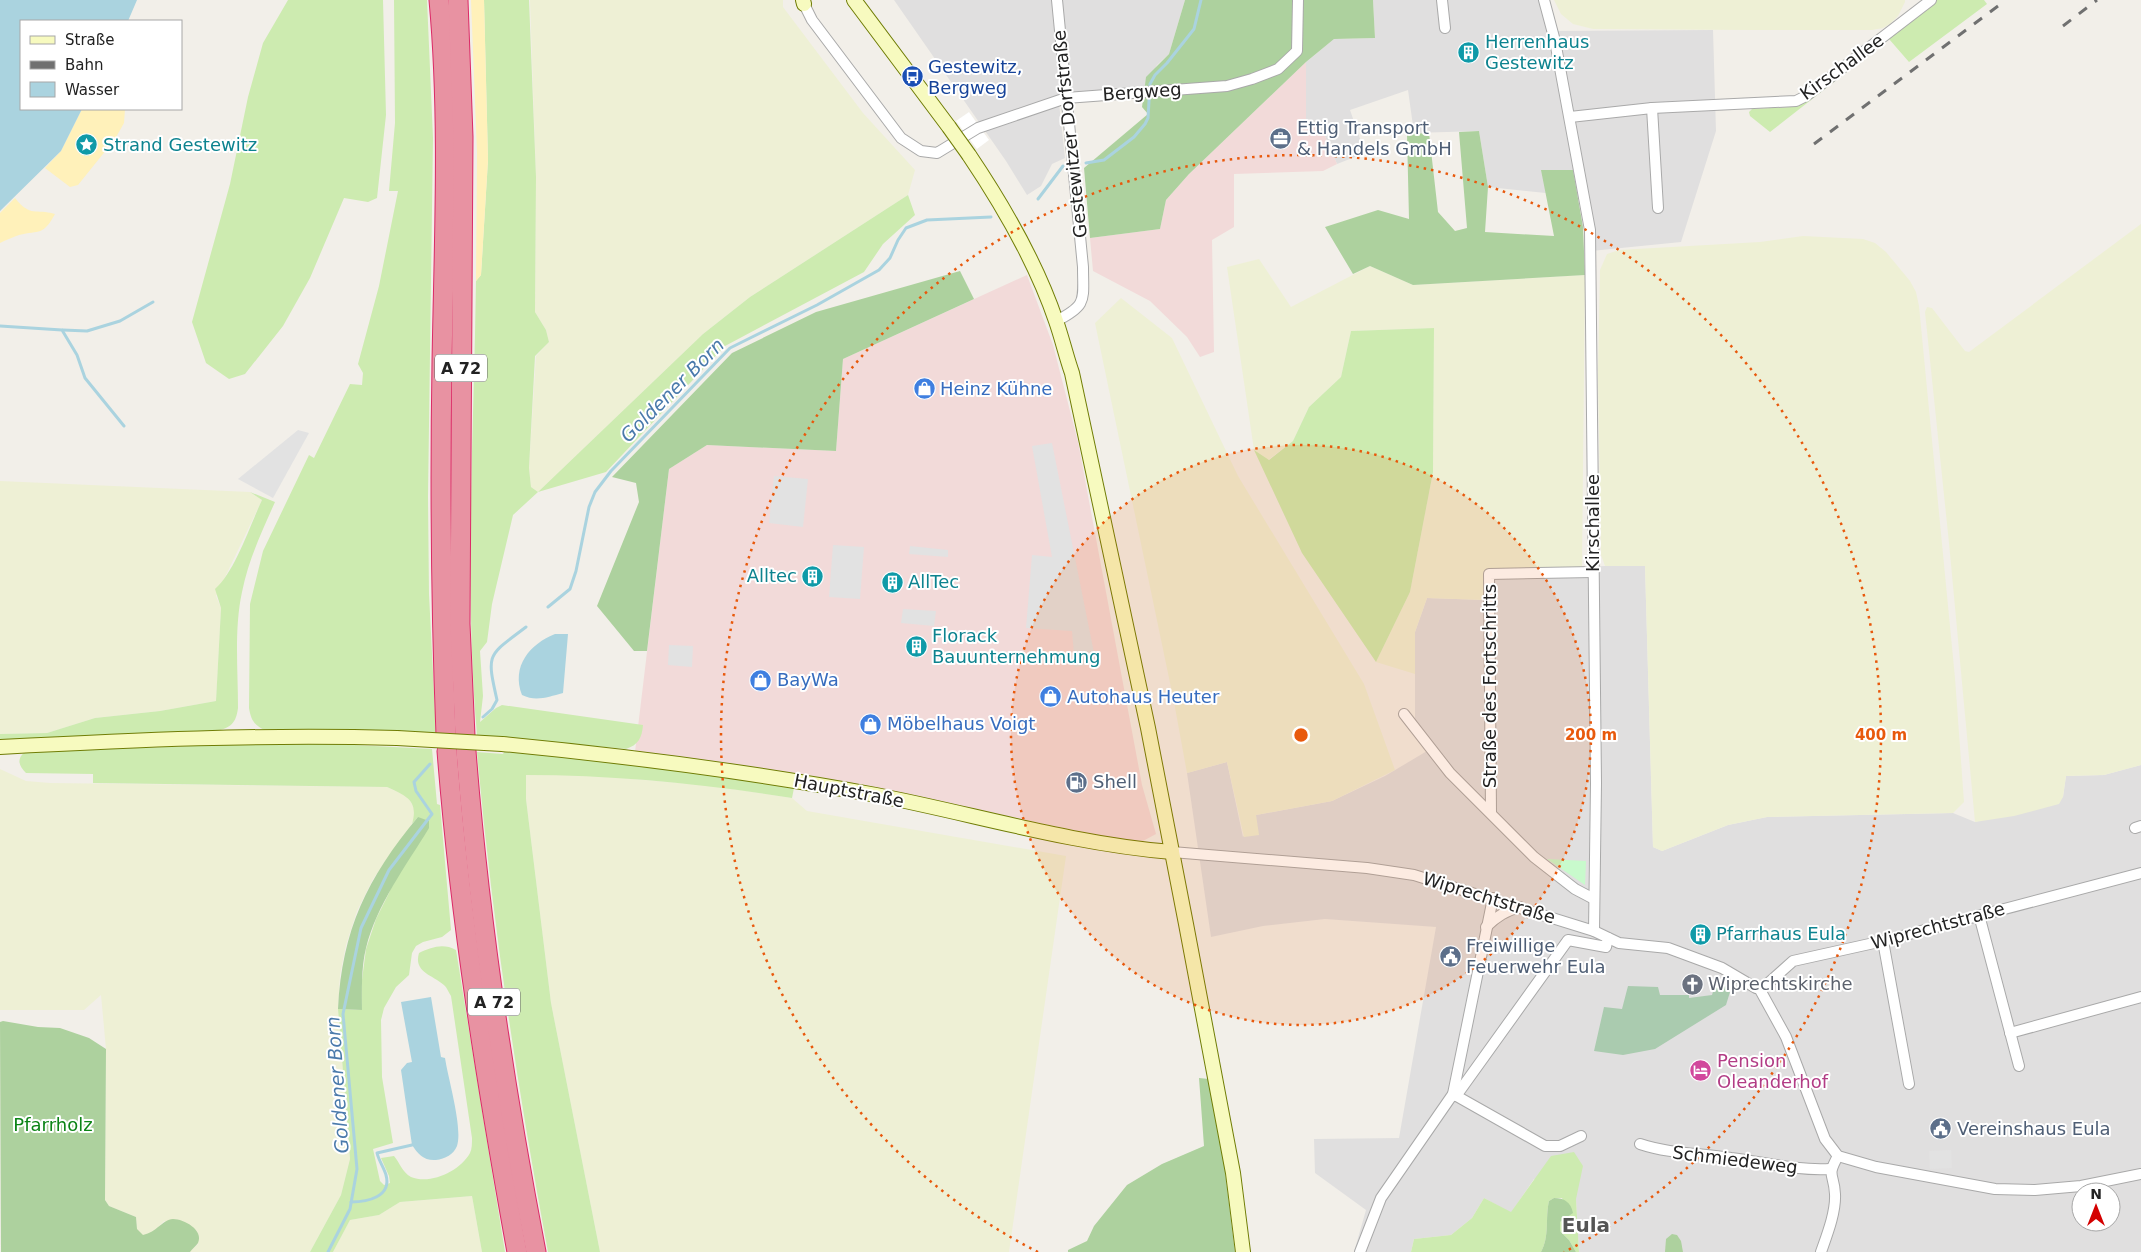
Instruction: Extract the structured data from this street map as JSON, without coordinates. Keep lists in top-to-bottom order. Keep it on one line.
{"streets":{"highway":["A 72"],"main road":["Hauptstraße"],"street":["Kirschallee","Bergweg","Gestewitzer Dorfstraße","Straße des Fortschritts","Wiprechtstraße","Schmiedeweg"]},"crossings":[["Kirschallee","Straße des Fortschritts"],["Kirschallee","Wiprechtstraße"],["Bergweg","Gestewitzer Dorfstraße"],["Hauptstraße","Wiprechtstraße"]],"districts":["Eula"],"water":["Goldener Born"],"parks":["Pfarrholz"],"places":{"building":["Herrenhaus Gestewitz","Alltec","AllTec","Florack Bauunternehmung","Pfarrhaus Eula"],"bus stop":["Gestewitz, Bergweg"],"office":["Ettig Transport & Handels GmbH"],"place":["Strand Gestewitz"],"shop":["Heinz Kühne","BayWa","Autohaus Heuter","Möbelhaus Voigt"],"fuel station":["Shell"],"public building":["Freiwillige Feuerwehr Eula","Vereinshaus Eula"],"church":["Wiprechtskirche"],"hotel":["Pension Oleanderhof"]},"legend":["Straße","Bahn","Wasser"],"north":"top","rings":["200 m","400 m"]}
